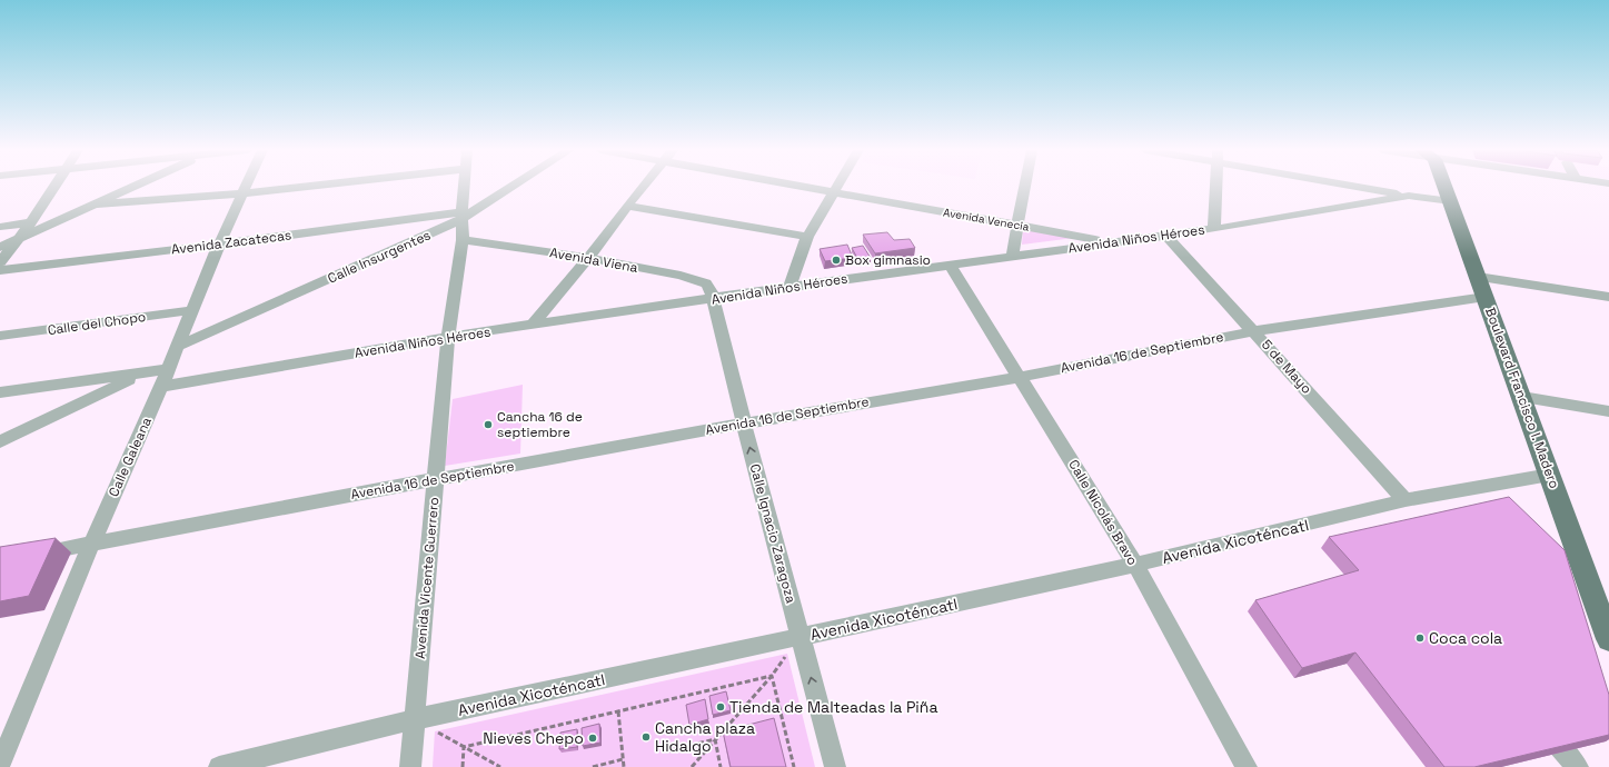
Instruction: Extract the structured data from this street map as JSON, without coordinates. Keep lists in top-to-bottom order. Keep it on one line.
{"streets":{"main road":["Boulevard Francisco I. Madero"],"street":["Avenida Venecia","Avenida Niños Héroes","Avenida Zacatecas","Calle Insurgentes","Avenida Viena","Calle del Chopo","Avenida 16 de Septiembre","5 de Mayo","Calle Galeana","Calle Nicolás Bravo","Calle Ignacio Zaragoza","Avenida Xicoténcatl","Avenida Vicente Guerrero"]},"crossings":[["Avenida Venecia","Avenida Niños Héroes"],["Avenida Niños Héroes","Avenida Viena"],["Avenida Niños Héroes","5 de Mayo"],["Avenida Niños Héroes","Boulevard Francisco I. Madero"],["Avenida Niños Héroes","Calle Galeana"],["Avenida Niños Héroes","Calle Nicolás Bravo"],["Avenida Niños Héroes","Calle Ignacio Zaragoza"],["Avenida Niños Héroes","Avenida Vicente Guerrero"],["Avenida Zacatecas","Calle Insurgentes"],["Avenida Zacatecas","Calle Galeana"],["Avenida Zacatecas","Avenida Vicente Guerrero"],["Calle Insurgentes","Calle Galeana"],["Calle Insurgentes","Avenida Vicente Guerrero"],["Avenida Viena","Calle Ignacio Zaragoza"],["Avenida Viena","Avenida Vicente Guerrero"],["Calle del Chopo","Calle Galeana"],["Avenida 16 de Septiembre","5 de Mayo"],["Avenida 16 de Septiembre","Boulevard Francisco I. Madero"],["Avenida 16 de Septiembre","Calle Galeana"],["Avenida 16 de Septiembre","Calle Nicolás Bravo"],["Avenida 16 de Septiembre","Calle Ignacio Zaragoza"],["Avenida 16 de Septiembre","Avenida Vicente Guerrero"],["5 de Mayo","Avenida Xicoténcatl"],["Boulevard Francisco I. Madero","Avenida Xicoténcatl"],["Calle Nicolás Bravo","Avenida Xicoténcatl"],["Calle Ignacio Zaragoza","Avenida Xicoténcatl"],["Avenida Xicoténcatl","Avenida Vicente Guerrero"]],"one_way":["Calle Ignacio Zaragoza"],"places":["Box gimnasio","Cancha 16 de septiembre","Coca cola","Tienda de Malteadas la Piña","Cancha plaza Hidalgo","Nieves Chepo"]}
